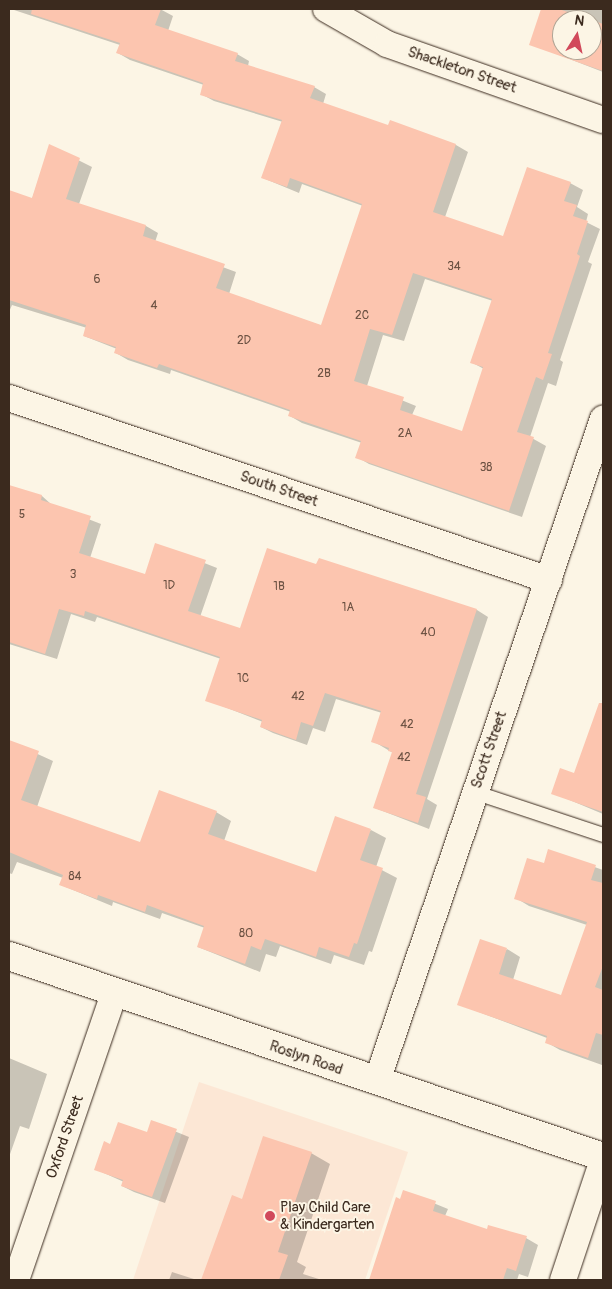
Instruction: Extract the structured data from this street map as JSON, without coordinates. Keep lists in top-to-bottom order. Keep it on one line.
{"streets":{"street":["Shackleton Street","South Street","Scott Street","Roslyn Road","Oxford Street"]},"crossings":[["South Street","Scott Street"],["Scott Street","Roslyn Road"],["Roslyn Road","Oxford Street"]],"places":["Play Child Care & Kindergarten"],"house_numbers":["34","6","4","2C","2D","2B","2A","38","5","3","1D","1B","1A","40","1C","42","42","42","84","80"],"north":"top"}
